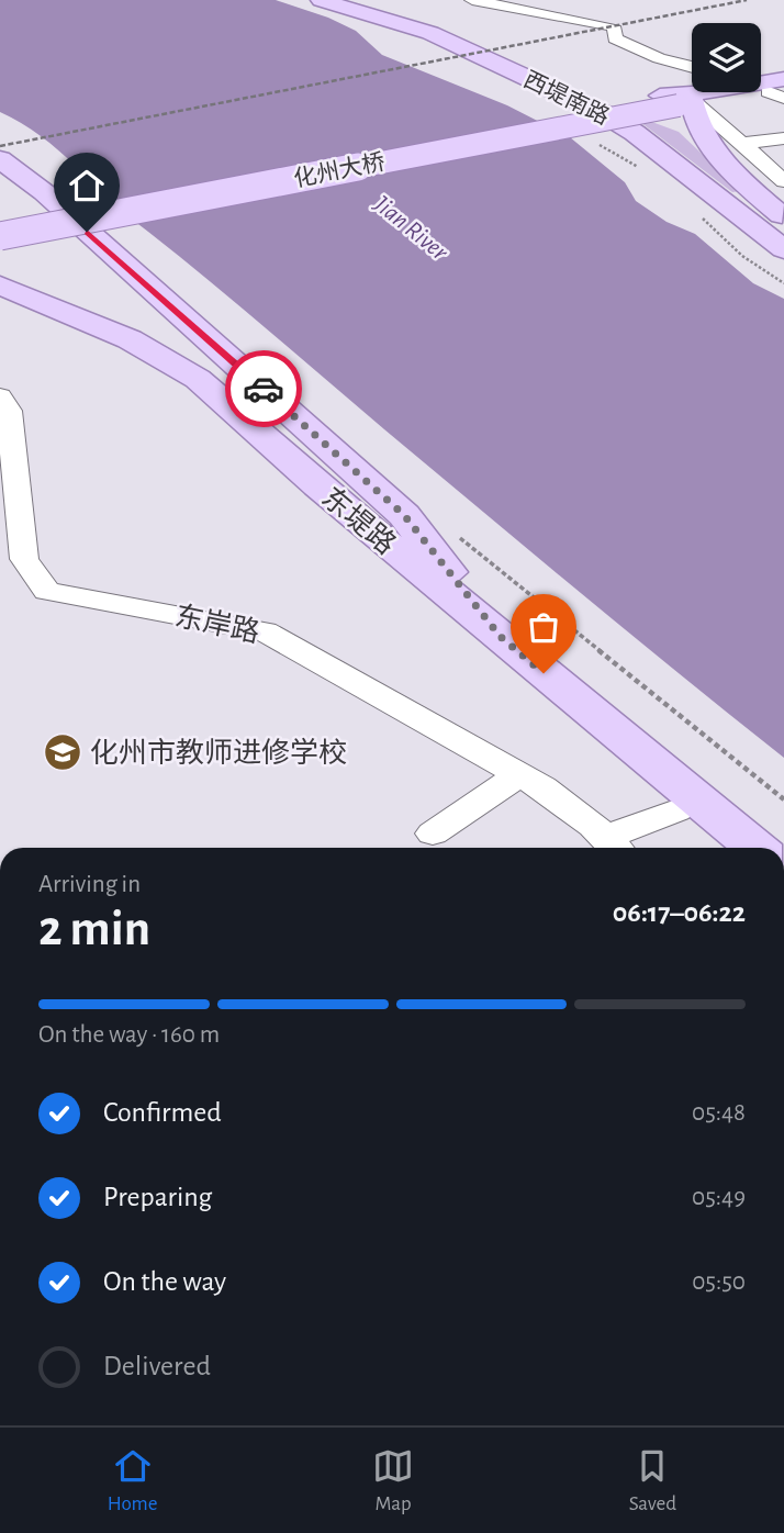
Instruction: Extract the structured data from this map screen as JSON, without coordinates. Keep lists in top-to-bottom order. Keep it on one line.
{"streets":{"main road":["西堤南路","化州大桥","东堤路"],"street":["东岸路"]},"water":["Jian River"],"places":{"school or university":["化州市教师进修学校"]},"page":{"heading":["2 min","Arriving in","06:17–06:22"],"bar":"On the way · 160 m","list":[["Confirmed","05:48"],["Preparing","05:49"],["On the way","05:50"],"Delivered"],"tabs":["Home","Map","Saved"]}}
